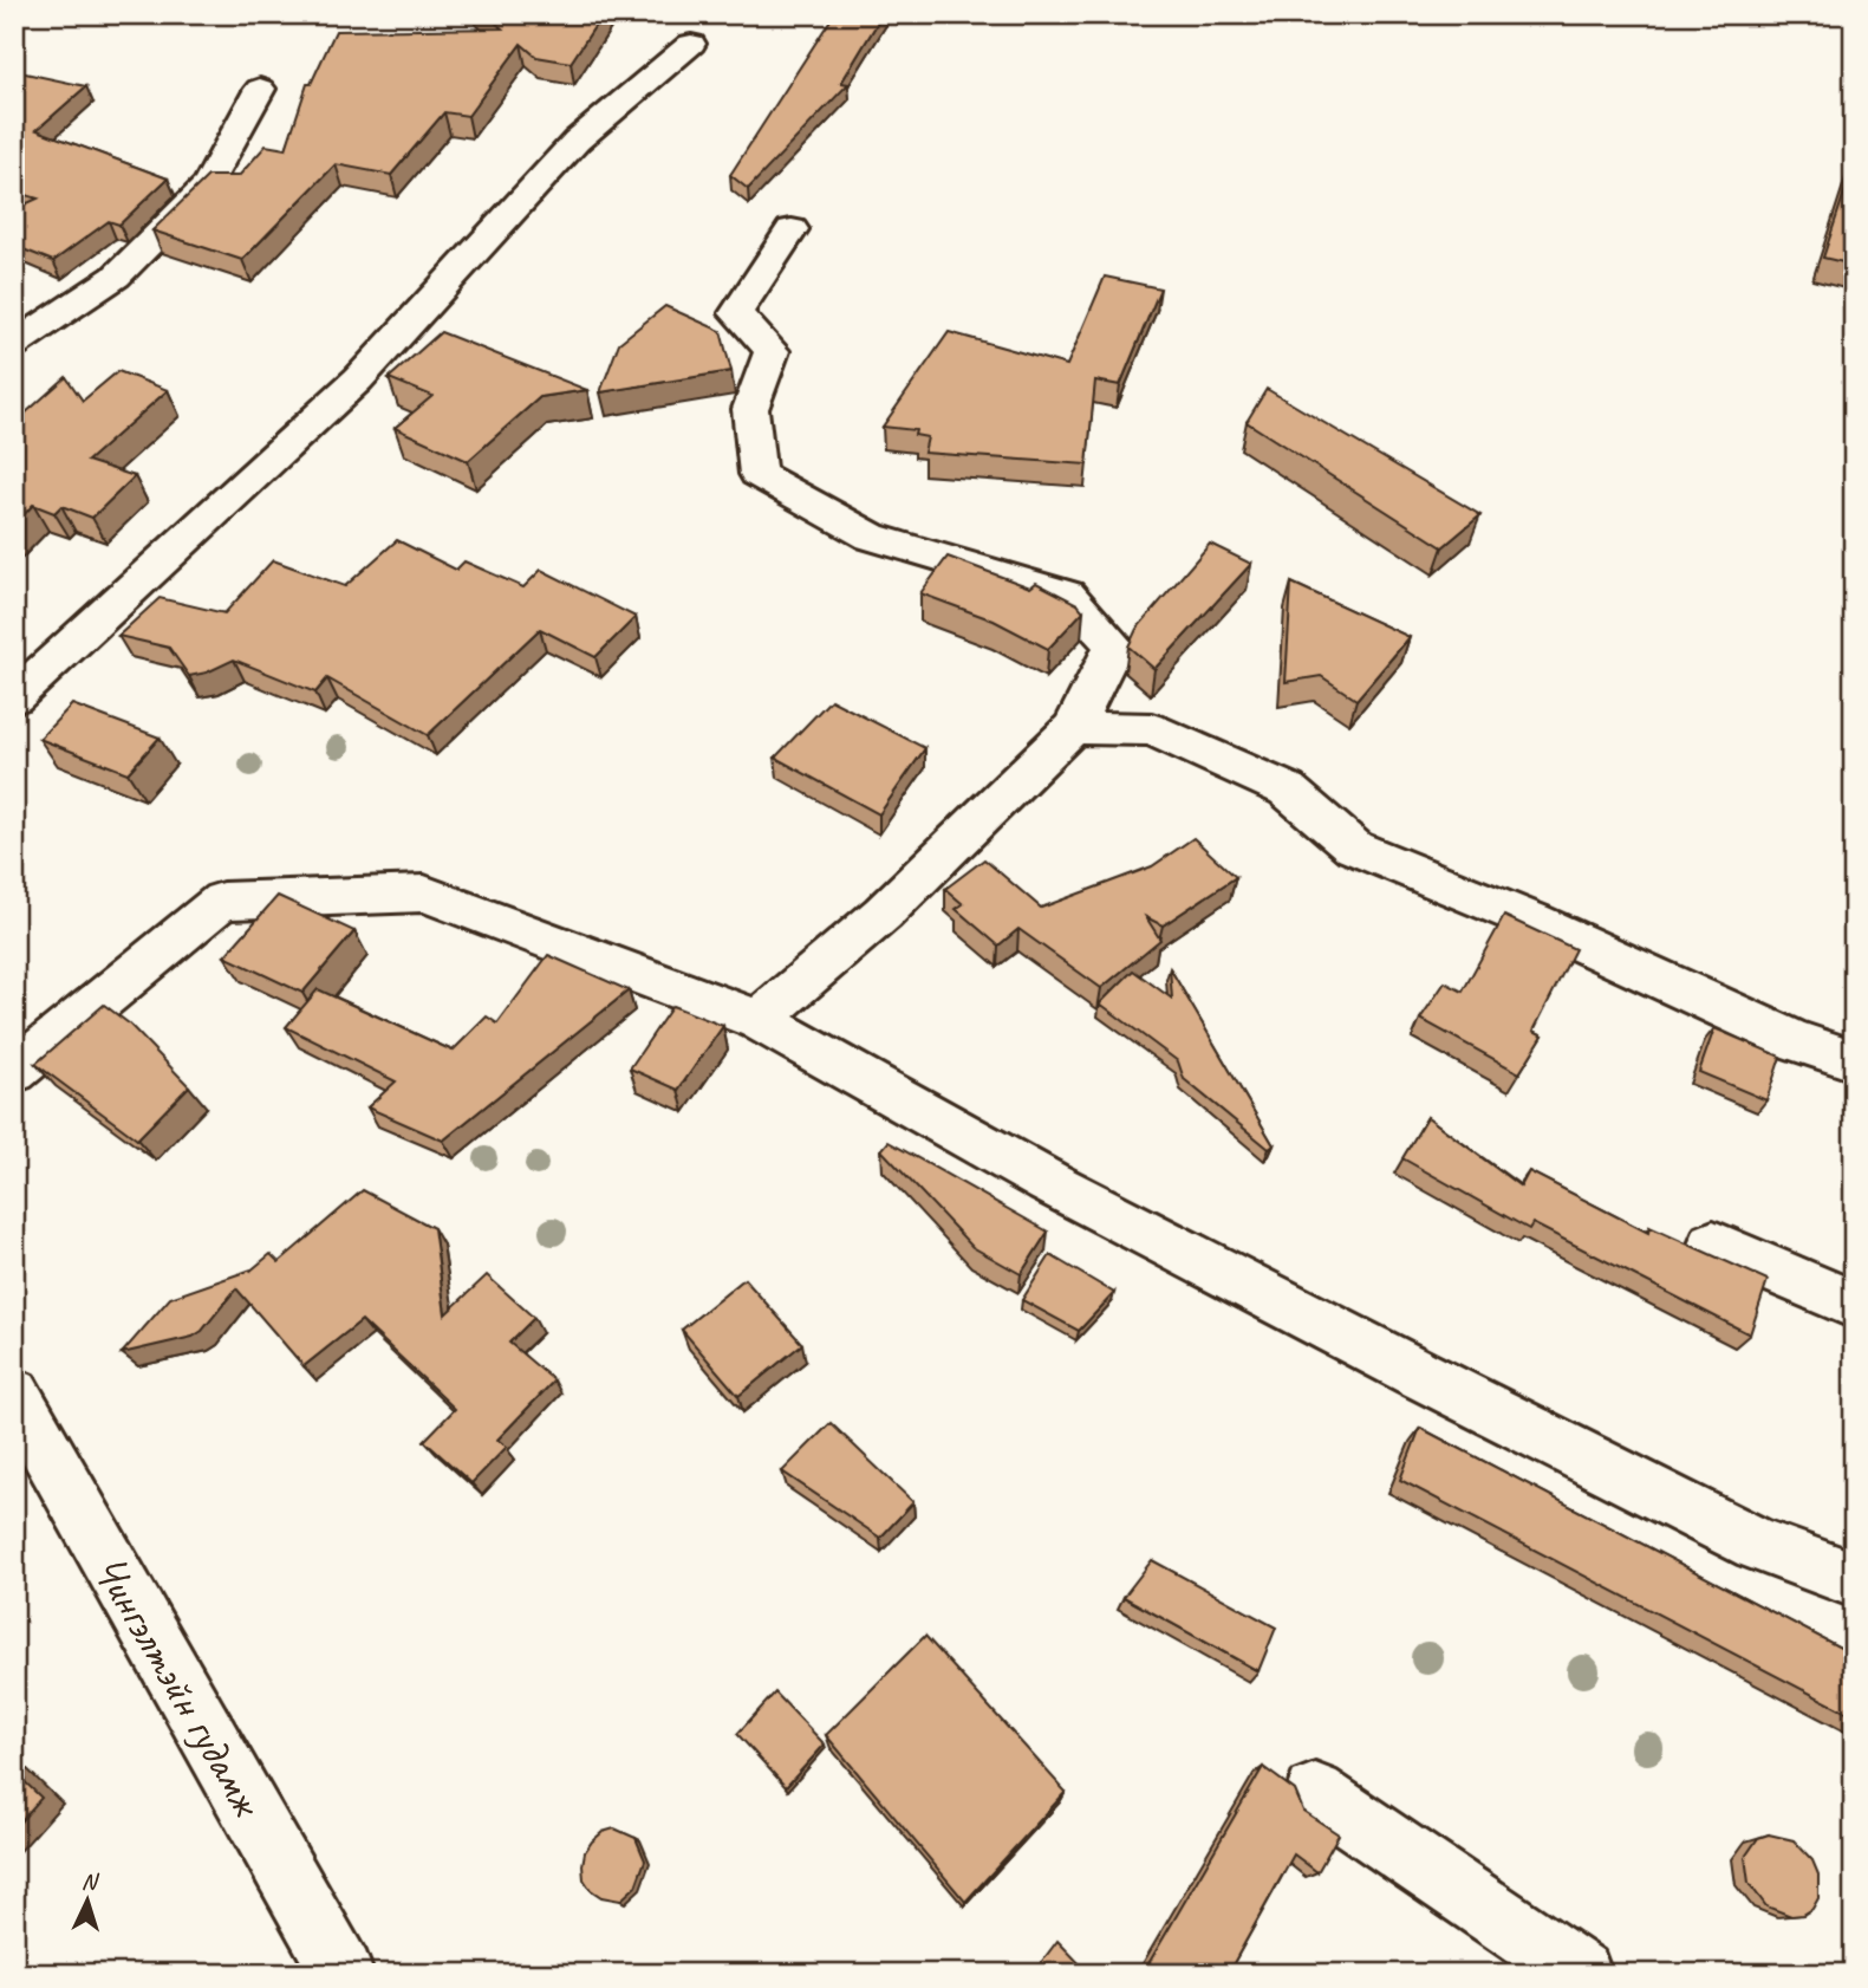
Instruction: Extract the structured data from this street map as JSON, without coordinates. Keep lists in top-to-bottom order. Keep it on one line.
{"streets":{"street":["Чингэлтэйн гудамж"]},"north":"top"}
